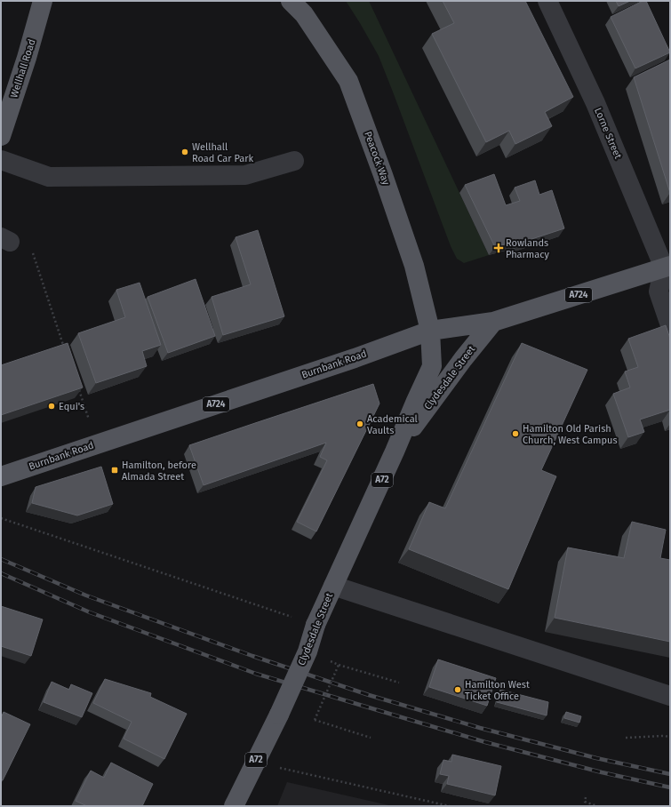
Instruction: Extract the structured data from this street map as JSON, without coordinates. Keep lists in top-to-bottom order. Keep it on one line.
{"streets":{"main road":["Wellhall Road","Peacock Way","A724","Burnbank Road","Clydesdale Street","A72"],"street":["Lorne Street"]},"crossings":[["Lorne Street","Burnbank Road"],["Peacock Way","Burnbank Road"],["Peacock Way","Clydesdale Street"],["Burnbank Road","Clydesdale Street"]],"places":{"other":["Wellhall Road Car Park","Equi's","Academical Vaults","Hamilton Old Parish Church, West Campus","Hamilton West Ticket Office"],"health":["Rowlands Pharmacy"],"transit":["Hamilton, before Almada Street"]}}
